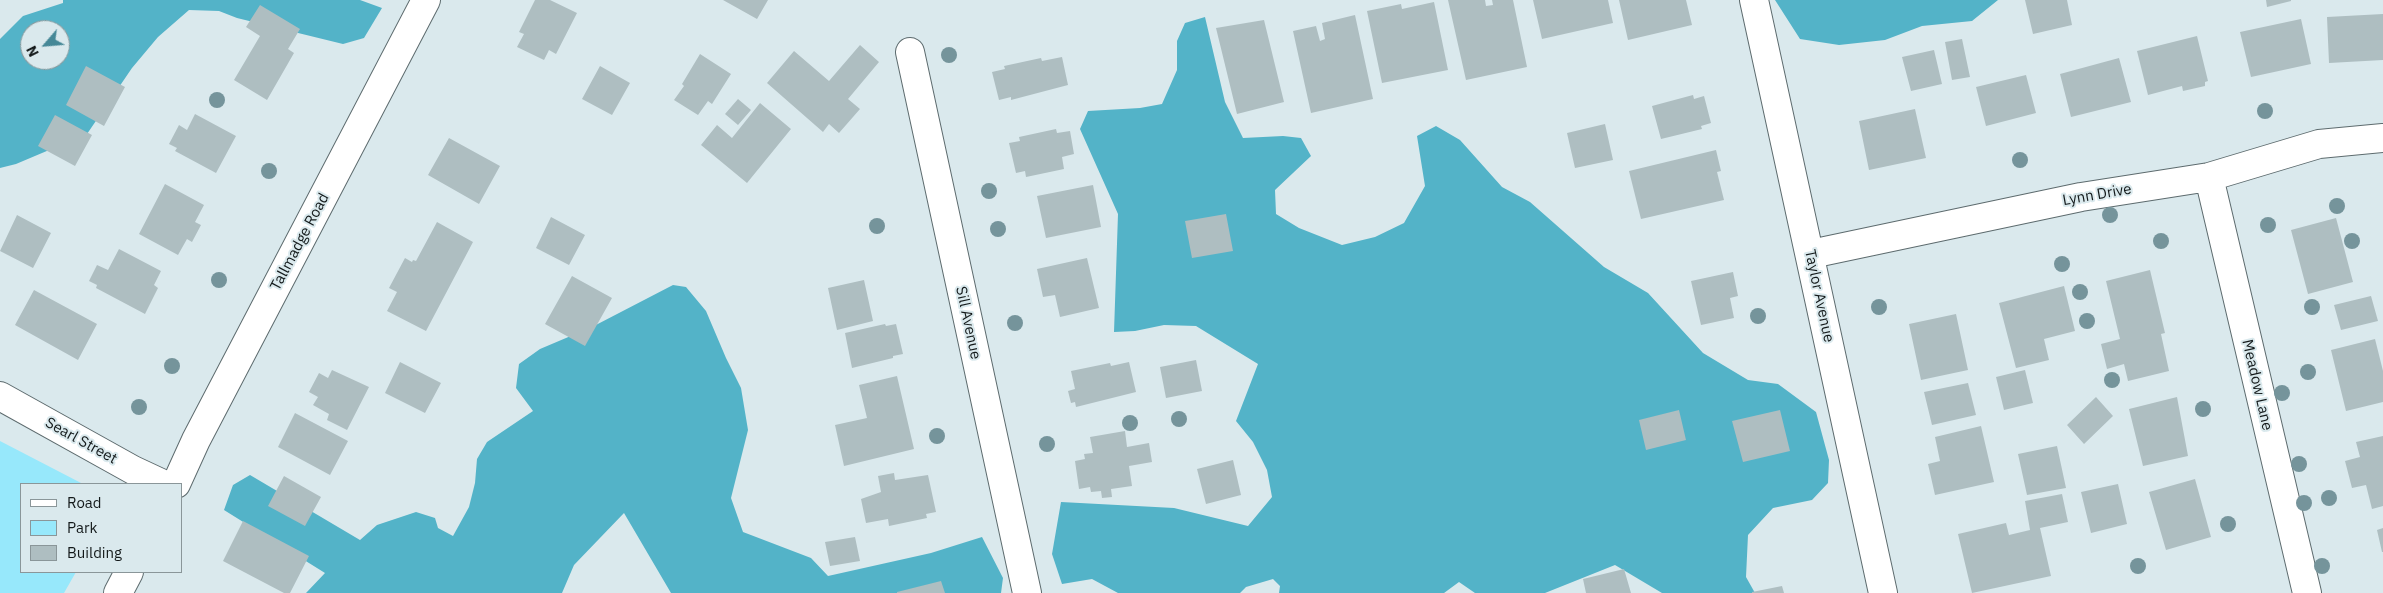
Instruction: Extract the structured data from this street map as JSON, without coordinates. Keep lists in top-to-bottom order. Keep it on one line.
{"streets":{"street":["Lynn Drive","Tallmadge Road","Taylor Avenue","Sill Avenue","Meadow Lane","Searl Street"]},"crossings":[["Lynn Drive","Taylor Avenue"],["Lynn Drive","Meadow Lane"]],"legend":["Road","Park","Building"],"north":"bottom left"}
